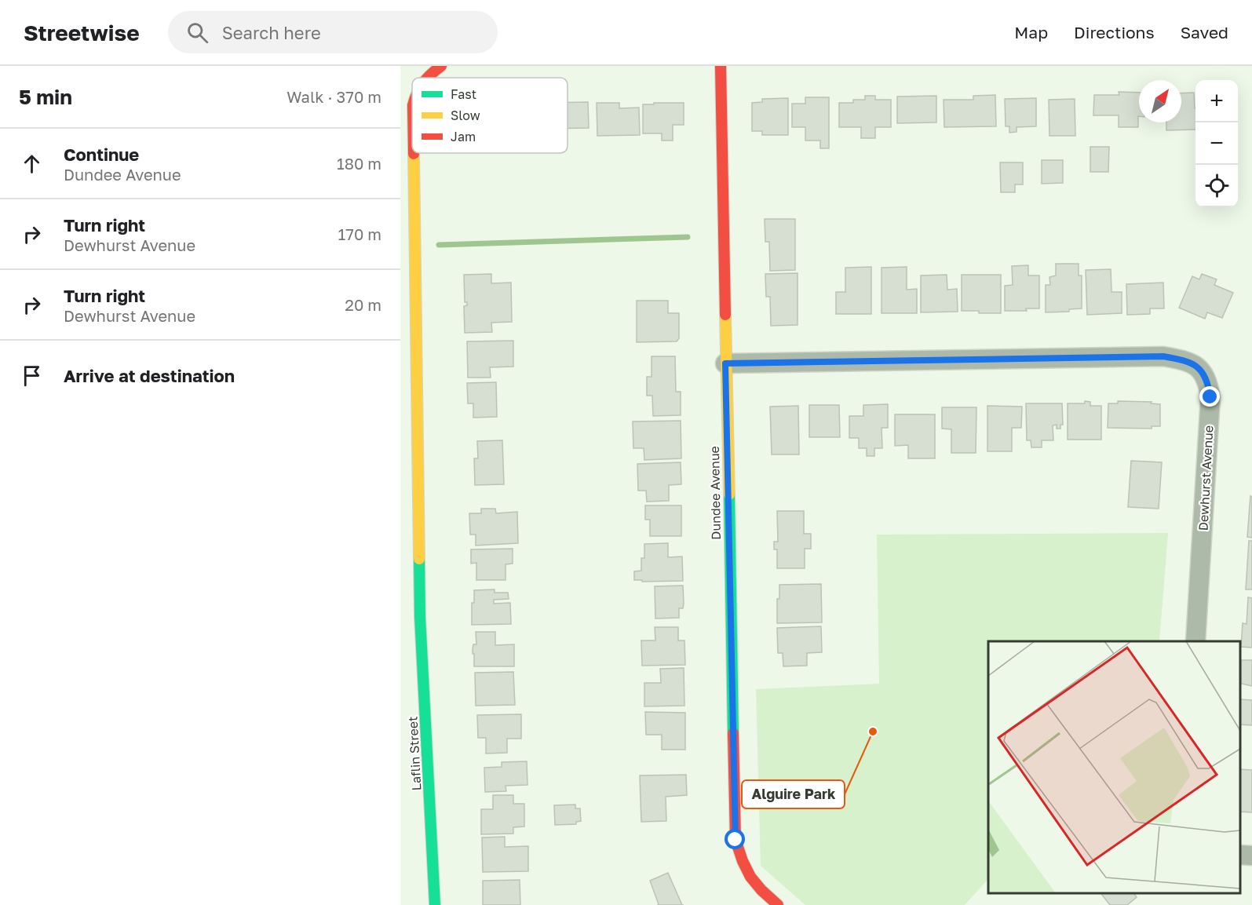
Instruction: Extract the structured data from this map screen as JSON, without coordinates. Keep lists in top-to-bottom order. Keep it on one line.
{"streets":{"street":["Dewhurst Avenue","Dundee Avenue","Laflin Street"]},"crossings":[["Dewhurst Avenue","Dundee Avenue"]],"places":["Alguire Park"],"legend":["Fast","Slow","Jam"],"north":"top right","page":{"header":"Streetwise","search":"Search here","nav":["Map","Directions","Saved"],"heading":["5 min","Walk · 370 m"],"map_buttons":["+","−"],"list":[["Continue","Dundee Avenue","180 m"],["Turn right","Dewhurst Avenue","170 m"],["Turn right","Dewhurst Avenue","20 m"],"Arrive at destination"]}}
